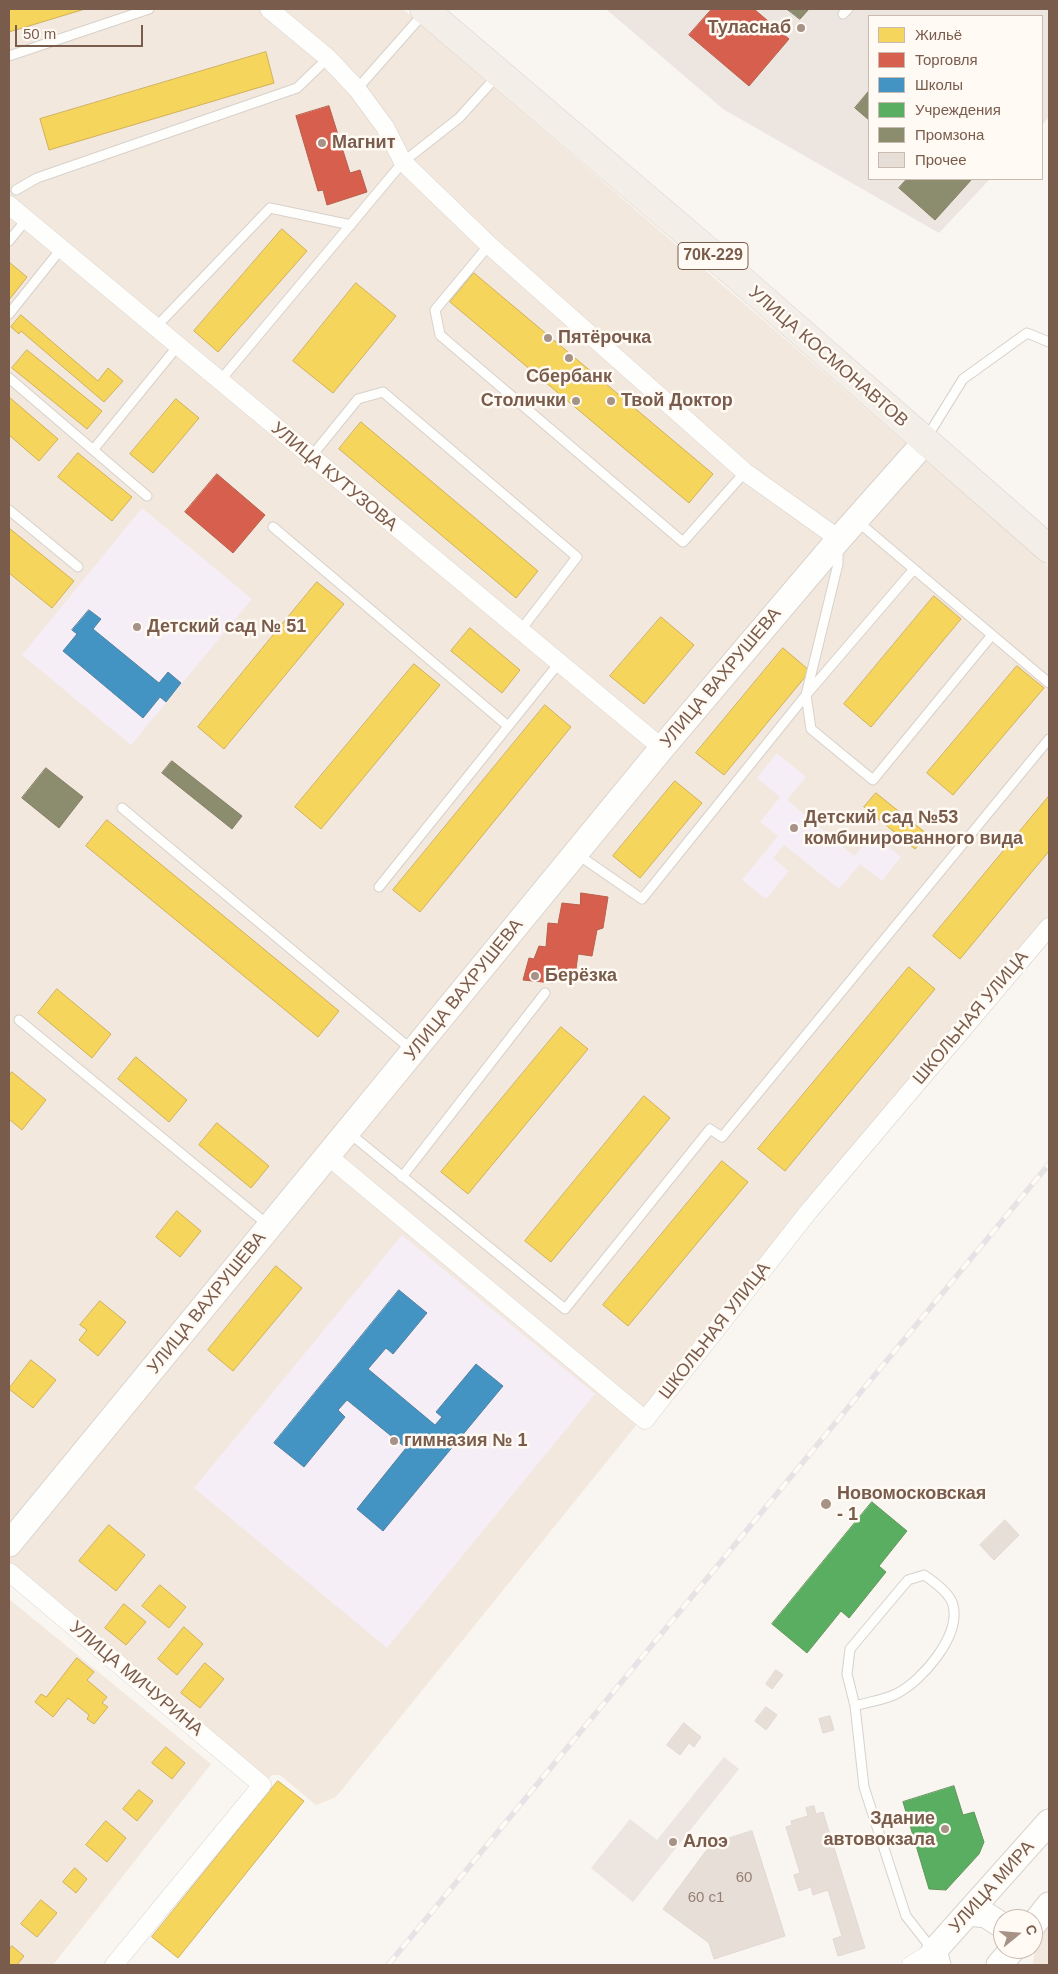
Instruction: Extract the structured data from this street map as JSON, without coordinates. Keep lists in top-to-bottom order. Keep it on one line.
{"streets":{"main road":["70К-229","УЛИЦА КОСМОНАВТОВ","УЛИЦА ВАХРУШЕВА","УЛИЦА МИРА"],"street":["УЛИЦА КУТУЗОВА","ШКОЛЬНАЯ УЛИЦА","УЛИЦА МИЧУРИНА"]},"crossings":[["УЛИЦА КОСМОНАВТОВ","УЛИЦА ВАХРУШЕВА"],["УЛИЦА КУТУЗОВА","УЛИЦА ВАХРУШЕВА"],["УЛИЦА ВАХРУШЕВА","ШКОЛЬНАЯ УЛИЦА"]],"places":["Туласнаб","Магнит","Пятёрочка","Сбербанк","Столички","Твой Доктор","Детский сад № 51","Детский сад №53 комбинированного вида","Берёзка","гимназия № 1","Новомосковская - 1","Здание автовокзала","Алоэ"],"house_numbers":["60","60 с1"],"legend":["Жильё","Торговля","Школы","Учреждения","Промзона","Прочее"],"scale_bar":"50 m","north":"right"}
